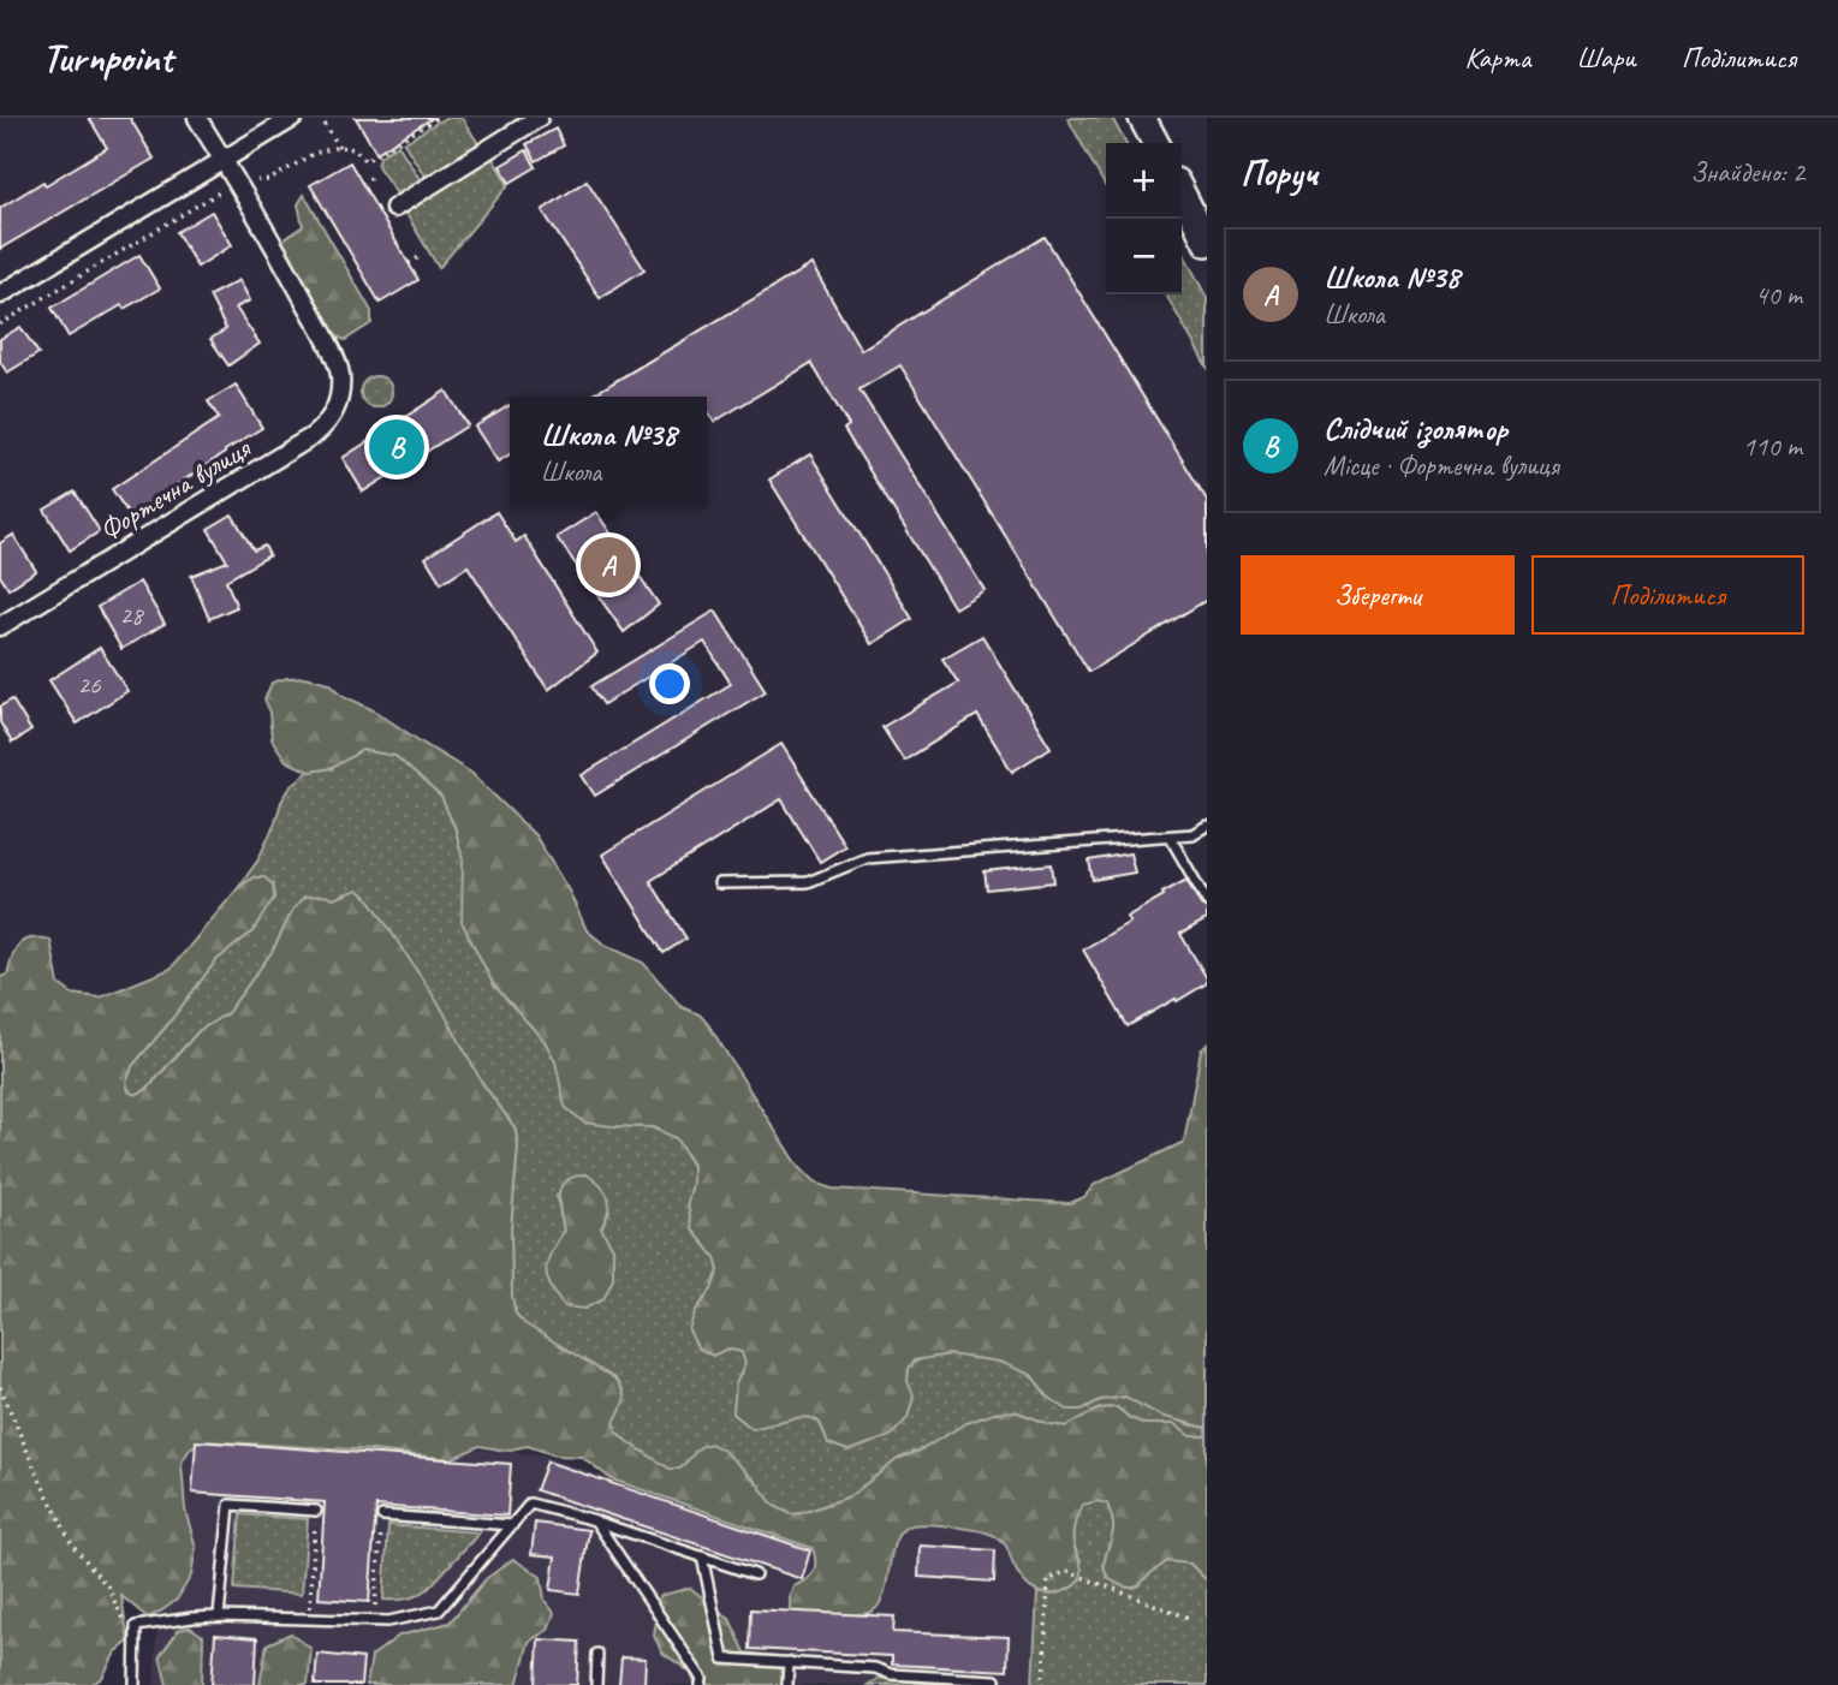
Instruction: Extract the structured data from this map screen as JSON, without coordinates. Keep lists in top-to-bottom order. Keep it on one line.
{"streets":{"street":["Фортечна вулиця"]},"house_numbers":["28","26"],"page":{"header":"Turnpoint","nav":["Карта","Шари","Поділитися"],"heading":["Поруч","Знайдено: 2"],"map_buttons":["+","−"],"list":[{"mark":"A","name":"Школа №38","note":"Школа","value":"40 m"},{"mark":"B","name":"Слідчий ізолятор","note":"Місце · Фортечна вулиця","value":"110 m"}],"popup":["Школа №38","Школа"],"pins":["B","A"],"buttons":["Зберегти","Поділитися"]}}
